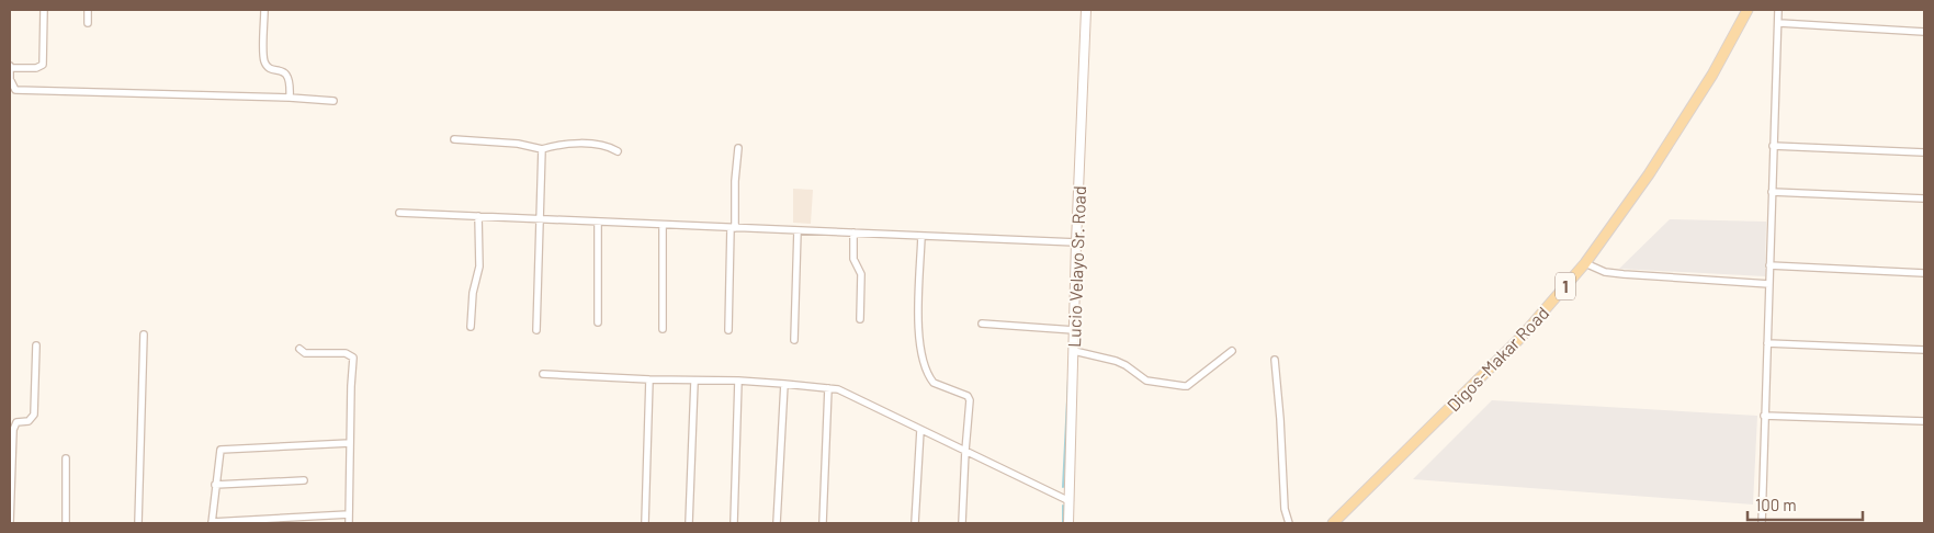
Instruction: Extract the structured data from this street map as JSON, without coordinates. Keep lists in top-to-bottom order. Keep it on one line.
{"streets":{"main road":["Lucio Velayo Sr. Road","1","Digos-Makar Road"]},"scale_bar":"100 m"}
